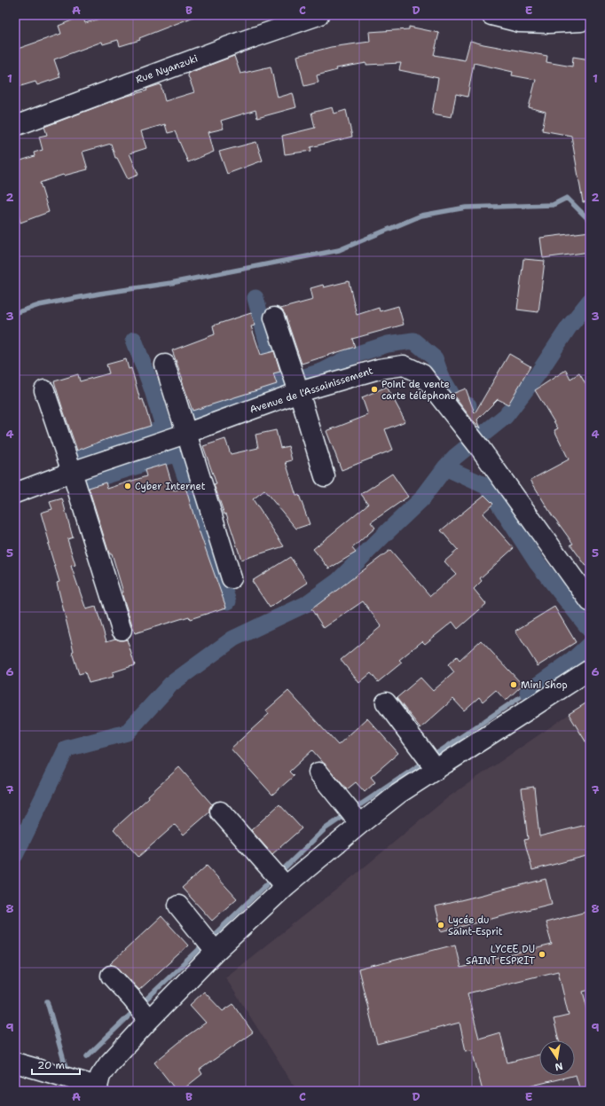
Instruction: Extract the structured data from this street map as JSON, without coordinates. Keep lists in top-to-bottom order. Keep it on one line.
{"streets":{"street":["Rue Nyanzuki","Avenue de l'Assainissement"]},"places":["Point de vente carte téléphone","Cyber Internet","Mini Shop","Lycée du Saint-Esprit","LYCEE DU SAINT ESPRIT"],"scale_bar":"20 m","north":"bottom","grid":{"columns":["A","B","C","D","E"],"rows":["1","2","3","4","5","6","7","8","9"]}}
